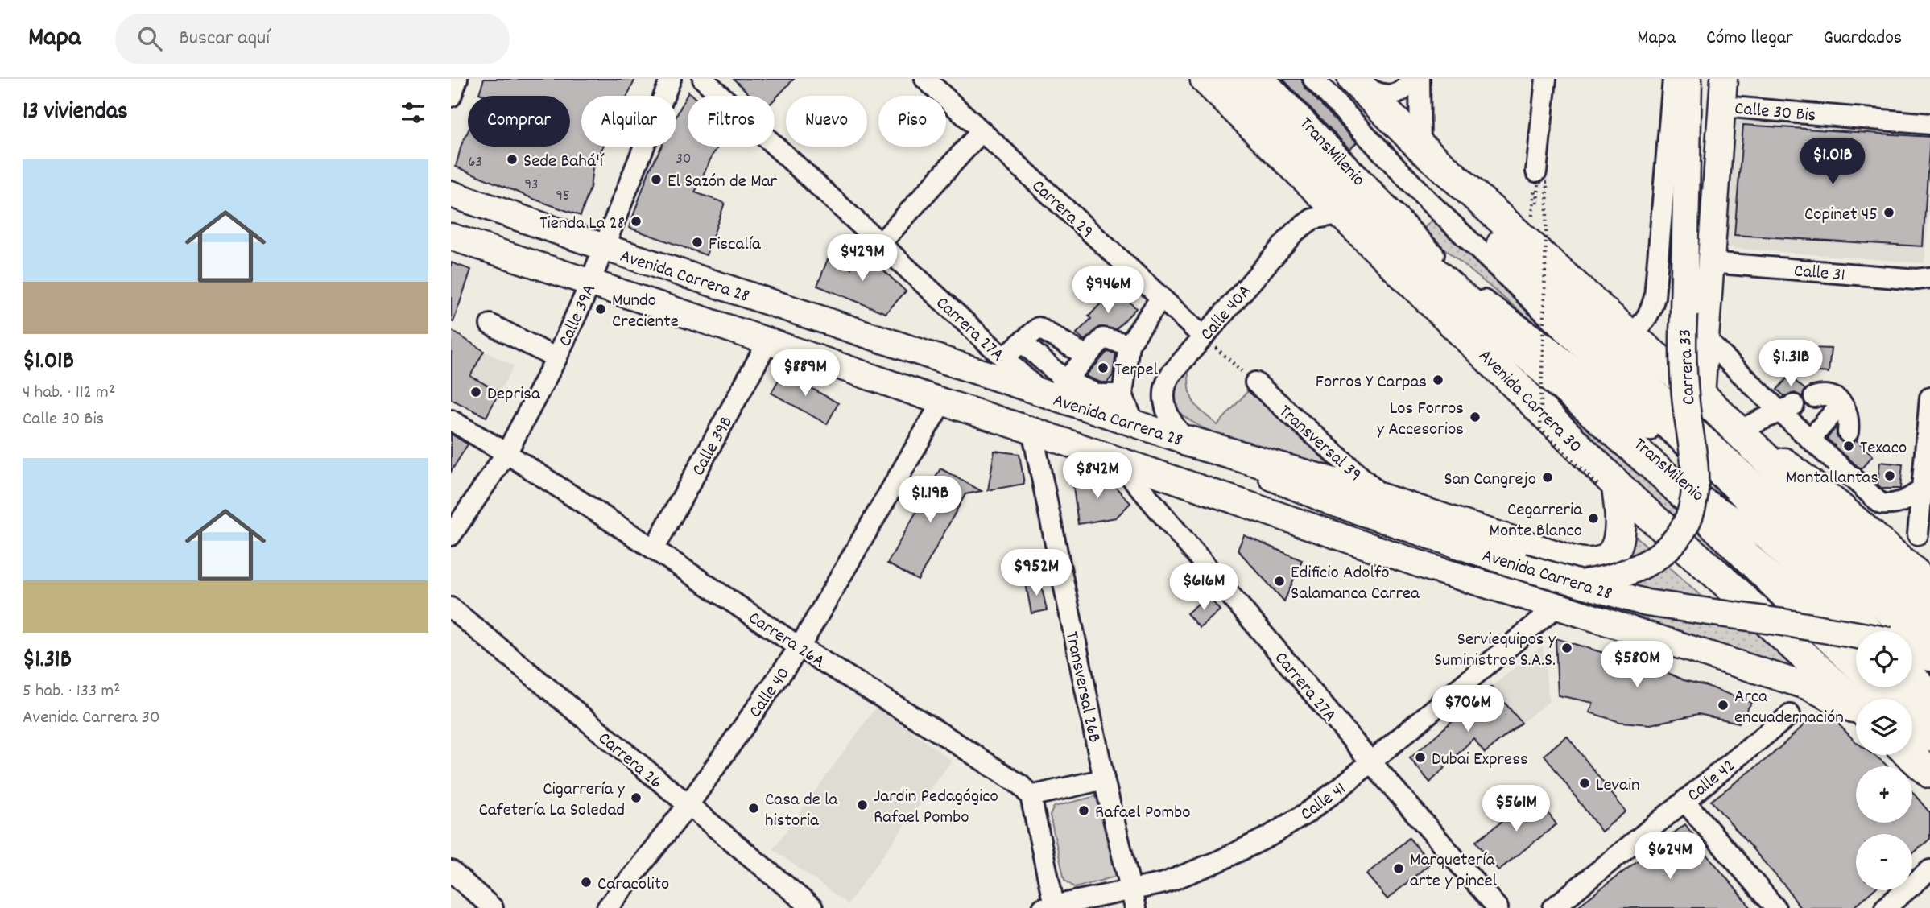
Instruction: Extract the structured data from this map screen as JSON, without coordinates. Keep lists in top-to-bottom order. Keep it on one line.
{"streets":{"highway":["Avenida Carrera 30"],"main road":["Avenida Carrera 28","Carrera 33"],"street":["Calle 30 Bis","TransMilenio","Carrera 29","Calle 31","Calle 40A","Calle 39A","Carrera 27A","Transversal 39","Calle 39B","Carrera 26A","Transversal 26B","Calle 40","Carrera 26","Calle 42","Calle 41"]},"crossings":[["Calle 30 Bis","Carrera 33"],["Carrera 29","Calle 40A"],["Calle 31","Carrera 33"],["Avenida Carrera 28","Calle 40A"],["Avenida Carrera 28","Calle 39A"],["Avenida Carrera 28","Carrera 27A"],["Avenida Carrera 28","Carrera 33"],["Avenida Carrera 28","Calle 39B"],["Avenida Carrera 28","Transversal 26B"],["Avenida Carrera 28","Calle 40"],["Avenida Carrera 28","Calle 41"],["Calle 40A","Avenida Carrera 30"],["Calle 39A","Carrera 26A"],["Carrera 27A","Calle 41"],["Calle 39B","Carrera 26A"],["Carrera 26A","Calle 40"],["Transversal 26B","Calle 41"],["Calle 40","Carrera 26"]],"places":["Sede Bahá'í","El Sazón de Mar","Copinet 45","Tienda La 28","Fiscalía","Mundo Creciente","Terpel","Forros Y Carpas","Deprisa","Los Forros y Accesorios","Texaco","Montallantas","San Cangrejo","Cegarreria Monte Blanco","Edificio Adolfo Salamanca Carrea","Serviequipos y Suministros S.A.S.","Arca encuadernación","Dubai Express","Levain","Cigarrería y Cafetería La Soledad","Jardin Pedagógico Rafael Pombo","Casa de la historia","Rafael Pombo","Marquetería arte y pincel","Caracolito"],"house_numbers":["30","63","93","95"],"page":{"header":"Mapa","search":"Buscar aquí","nav":["Mapa","Cómo llegar","Guardados"],"heading":"13 viviendas","chip":["Comprar","Alquilar","Filtros","Nuevo","Piso"],"price":["$1.01B","$429M","$946M","$1.31B","$889M","$842M","$1.19B","$952M","$616M","$580M","$706M","$561M","$624M"],"list":[{"name":"$1.01B","note":"4 hab. · 112 m² · Calle 30 Bis"},{"name":"$1.31B","note":"5 hab. · 133 m² · Avenida Carrera 30"}],"map_buttons":["+","−"]}}
